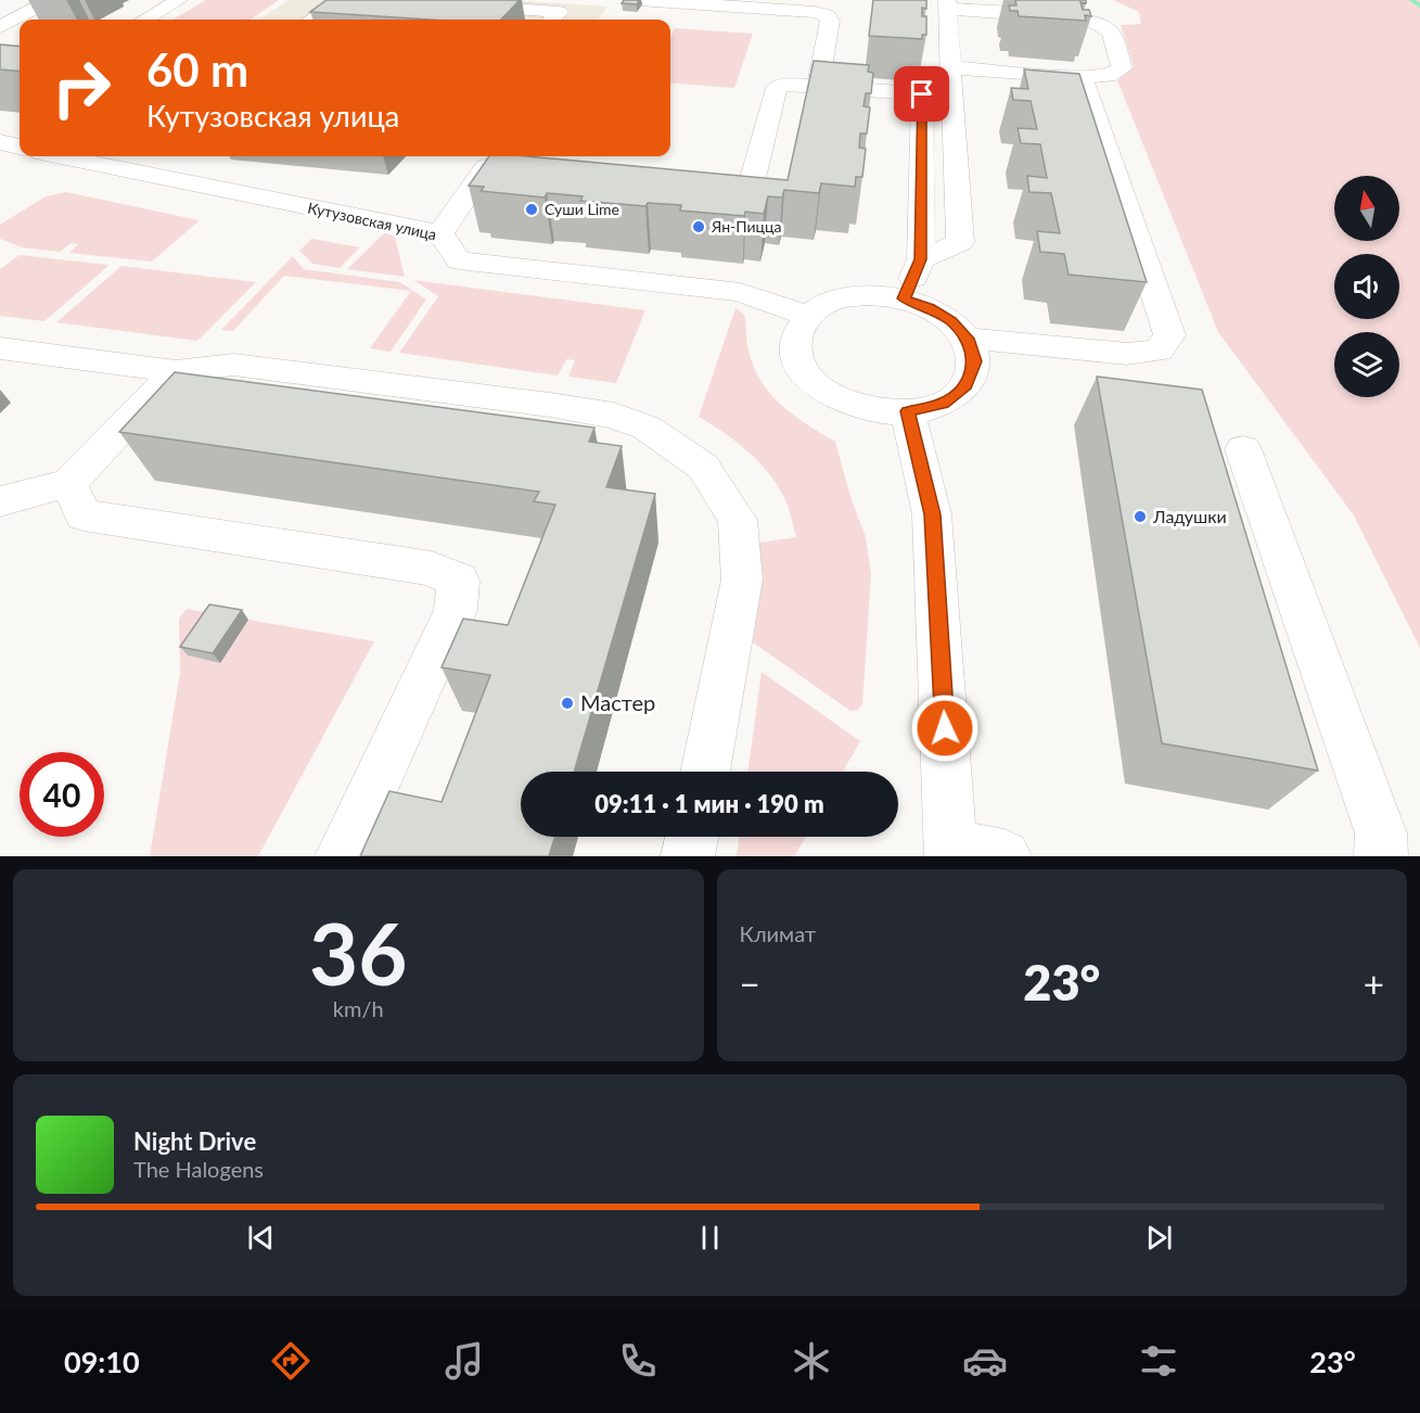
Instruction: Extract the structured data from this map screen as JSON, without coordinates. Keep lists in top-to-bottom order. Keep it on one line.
{"streets":{"street":["Кутузовская улица"]},"places":["Суши Lime","Ян-Пицца","Ладушки","Мастер"],"north":"top","page":{"turn":["60 m","Кутузовская улица"],"limit":"40","trip":"09:11 · 1 мин · 190 m","tile":[["36","km/h"],"Климат"],"heat":["−","23°","+"],"song":["Night Drive","The Halogens"],"tabs":["09:10","23°"]}}
